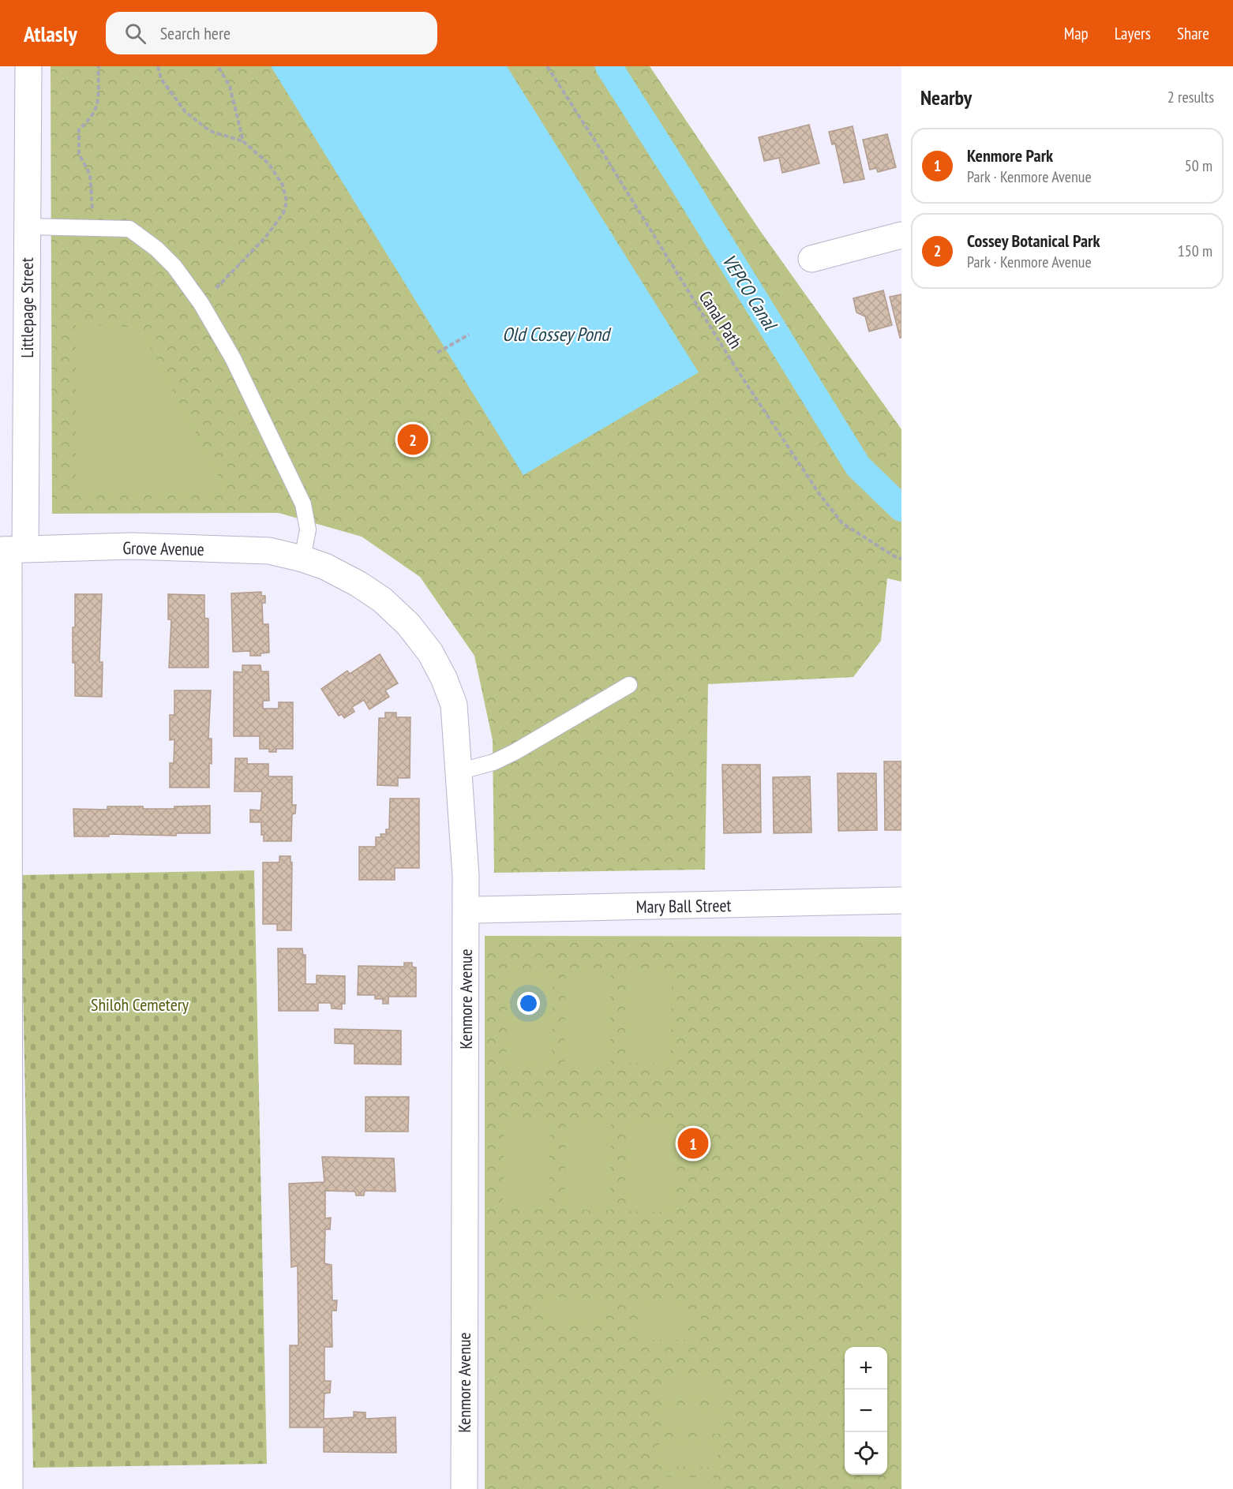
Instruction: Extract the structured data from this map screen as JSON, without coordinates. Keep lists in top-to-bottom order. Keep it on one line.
{"streets":{"street":["Littlepage Street","Grove Avenue","Mary Ball Street","Kenmore Avenue"],"path":["Canal Path"]},"crossings":[["Littlepage Street","Grove Avenue"],["Grove Avenue","Kenmore Avenue"],["Mary Ball Street","Kenmore Avenue"]],"water":["VEPCO Canal","Old Cossey Pond"],"parks":["Shiloh Cemetery"],"page":{"header":"Atlasly","search":"Search here","nav":["Map","Layers","Share"],"heading":["Nearby","2 results"],"list":[{"mark":"1","name":"Kenmore Park","note":"Park · Kenmore Avenue","value":"50 m"},{"mark":"2","name":"Cossey Botanical Park","note":"Park · Kenmore Avenue","value":"150 m"}],"pins":["2","1"],"map_buttons":["+","−"]}}
